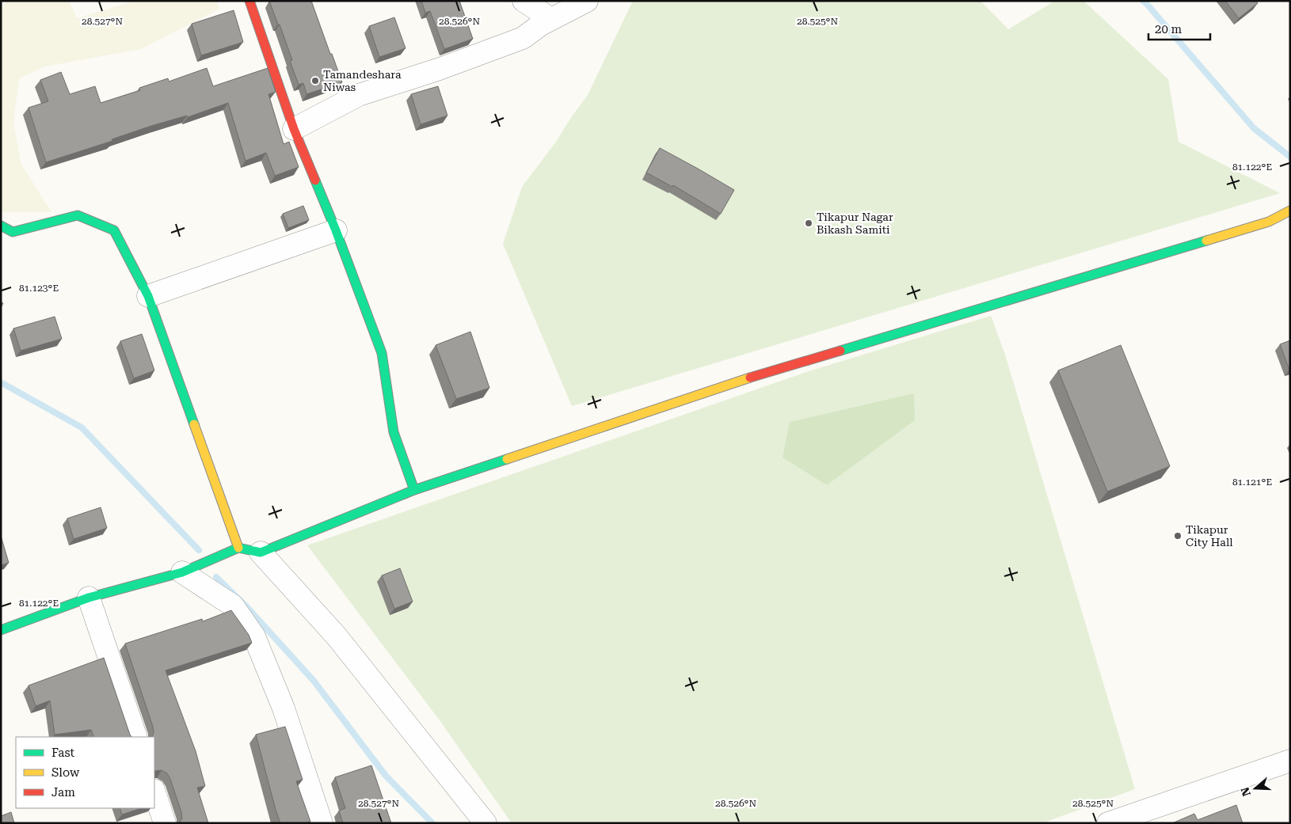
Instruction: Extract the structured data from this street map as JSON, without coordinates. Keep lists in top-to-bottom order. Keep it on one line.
{"places":["Tamandeshara Niwas","Tikapur Nagar Bikash Samiti","Tikapur City Hall"],"legend":["Fast","Slow","Jam"],"scale_bar":"20 m","north":"left","coordinates":["28.527°N","28.526°N","28.525°N","81.122°E","81.123°E","81.121°E"]}
